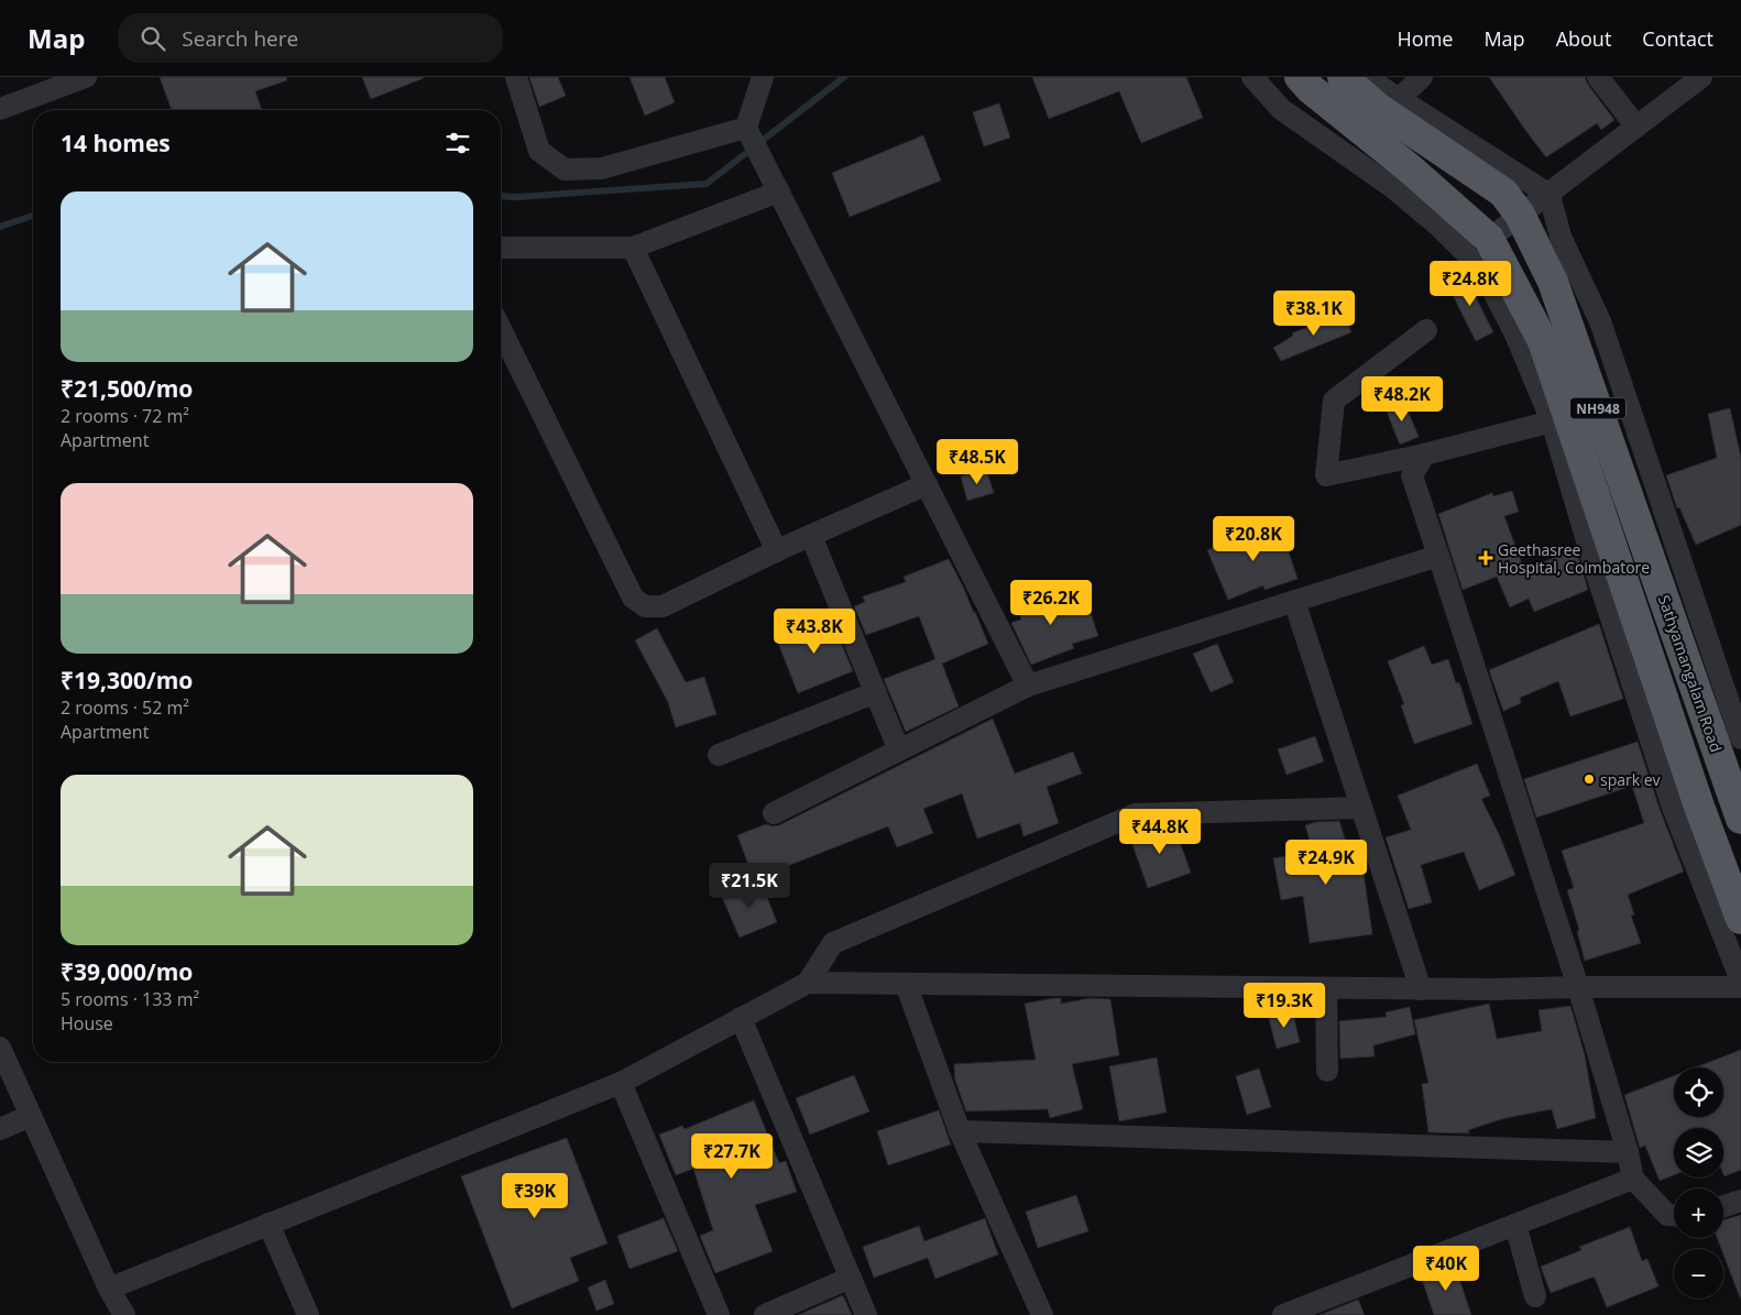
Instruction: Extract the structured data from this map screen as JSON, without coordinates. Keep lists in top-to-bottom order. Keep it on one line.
{"streets":{"highway":["NH948","Sathyamangalam Road"]},"places":{"health":["Geethasree Hospital, Coimbatore"],"other":["spark ev"]},"page":{"header":"Map","search":"Search here","nav":["Home","Map","About","Contact"],"heading":"14 homes","list":[{"name":"₹21,500/mo","note":"2 rooms · 72 m² · Apartment"},{"name":"₹19,300/mo","note":"2 rooms · 52 m² · Apartment"},{"name":"₹39,000/mo","note":"5 rooms · 133 m² · House"}],"price":["₹24.8K","₹38.1K","₹48.2K","₹48.5K","₹20.8K","₹26.2K","₹43.8K","₹44.8K","₹24.9K","₹21.5K","₹19.3K","₹27.7K","₹39K","₹40K"],"map_buttons":["+","−"]}}
